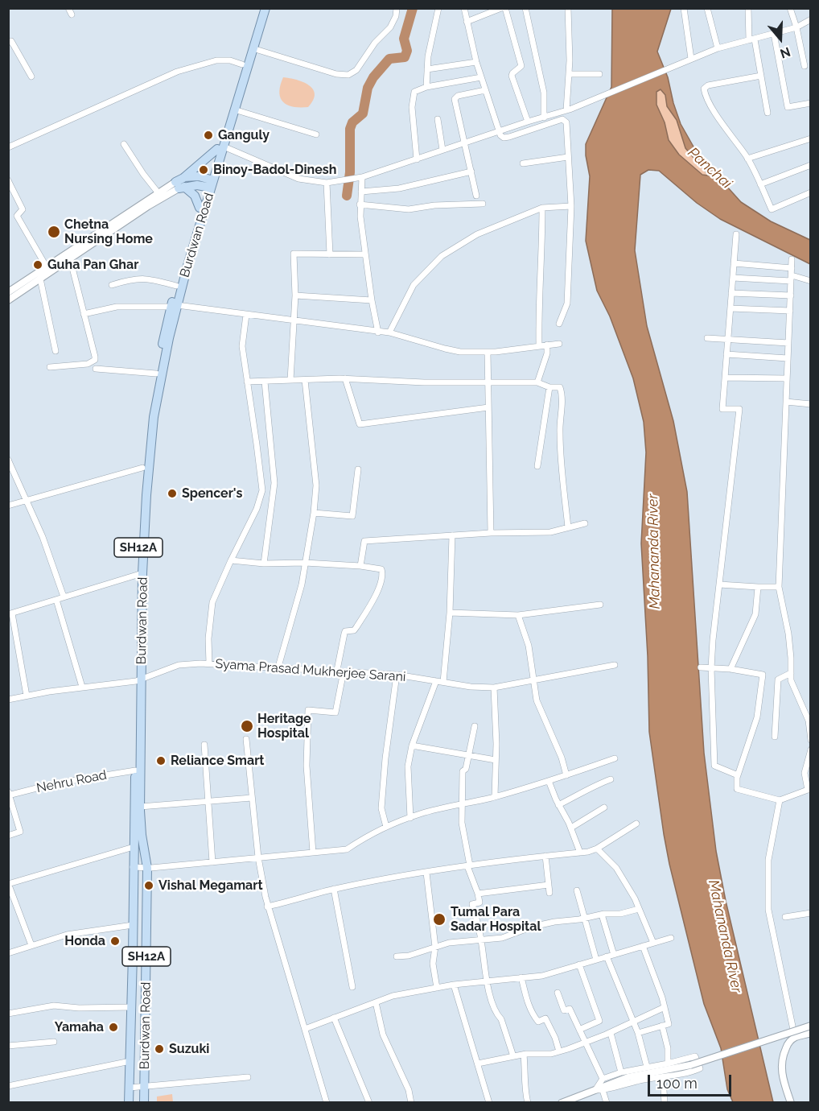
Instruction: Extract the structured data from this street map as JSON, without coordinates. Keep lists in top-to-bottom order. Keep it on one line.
{"streets":{"main road":["Burdwan Road","SH12A"],"street":["Syama Prasad Mukherjee Sarani","Nehru Road"]},"crossings":[["Burdwan Road","Syama Prasad Mukherjee Sarani"],["Burdwan Road","Nehru Road"]],"water":["Panchai","Mahananda River"],"places":["Ganguly","Binoy-Badol-Dinesh","Chetna Nursing Home","Guha Pan Ghar","Spencer's","Heritage Hospital","Reliance Smart","Vishal Megamart","Tumal Para Sadar Hospital","Honda","Yamaha","Suzuki"],"scale_bar":"100 m","north":"bottom"}
